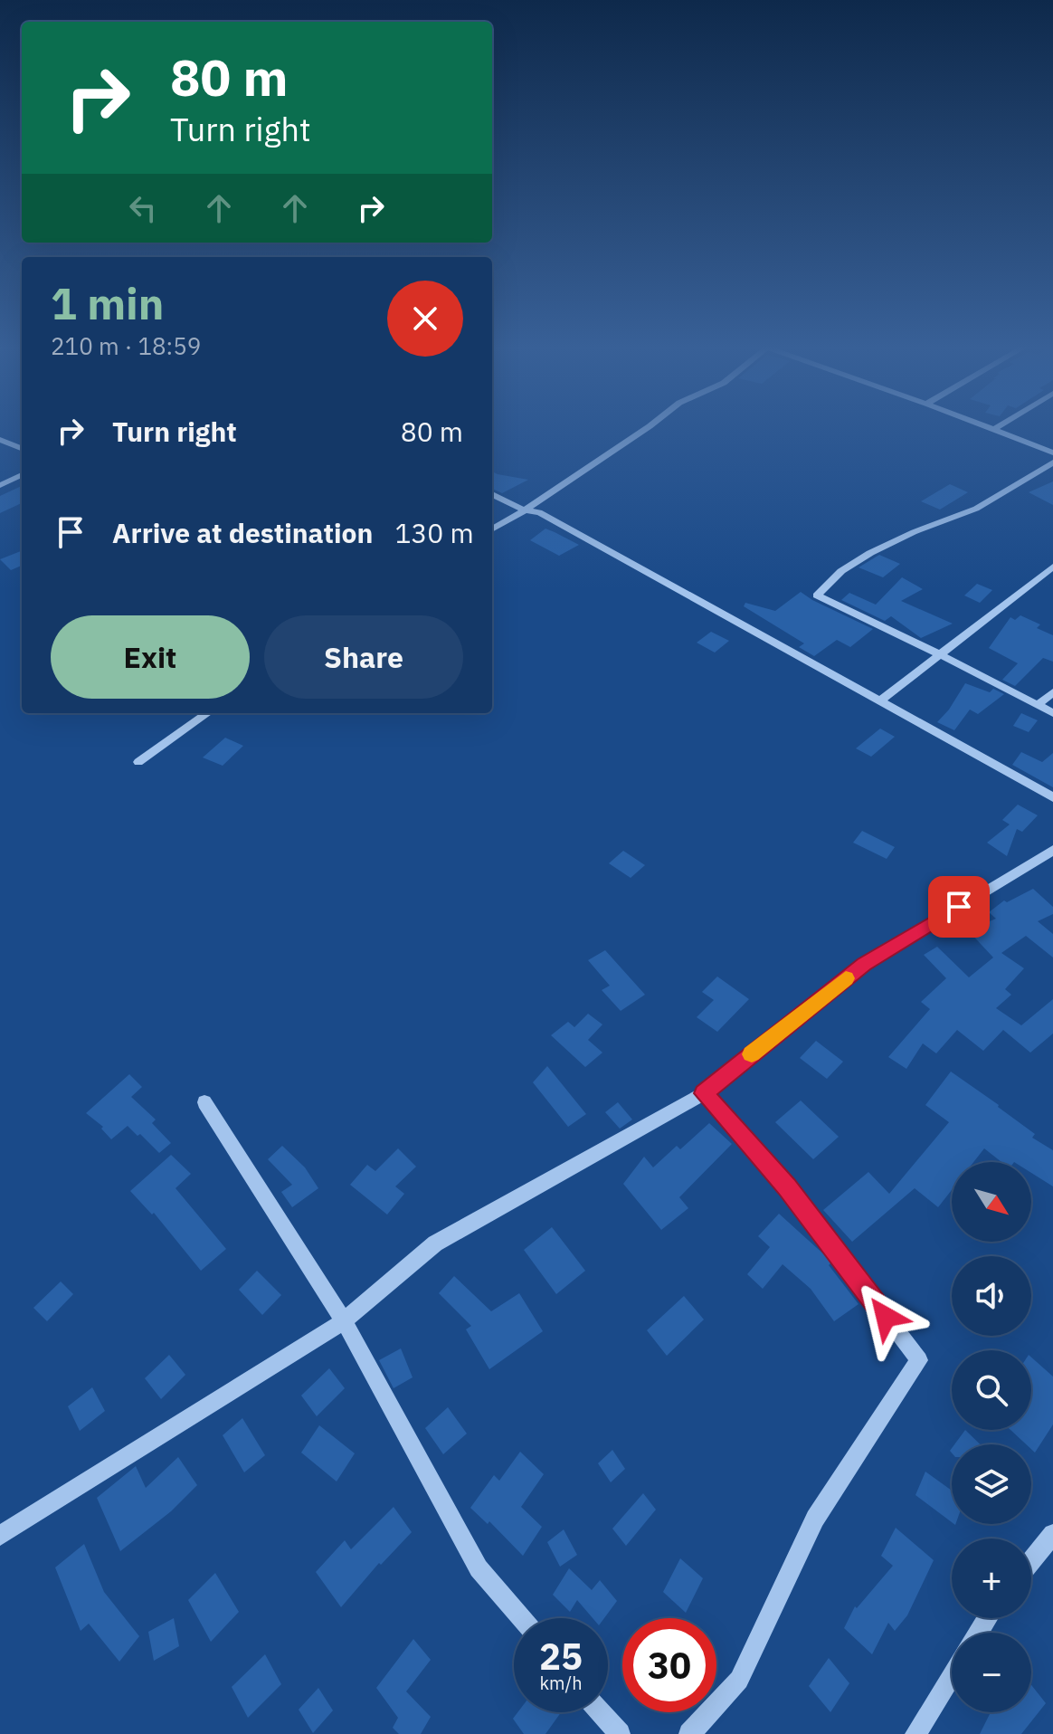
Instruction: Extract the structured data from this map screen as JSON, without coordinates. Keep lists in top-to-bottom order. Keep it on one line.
{"north":"bottom right","page":{"turn":["80 m","Turn right"],"heading":["1 min","210 m · 18:59"],"list":[{"name":"Turn right","value":"80 m"},{"name":"Arrive at destination","value":"130 m"}],"buttons":["Exit","Share"],"map_buttons":["+","−"],"speed":"25 km/h","limit":"30"}}
